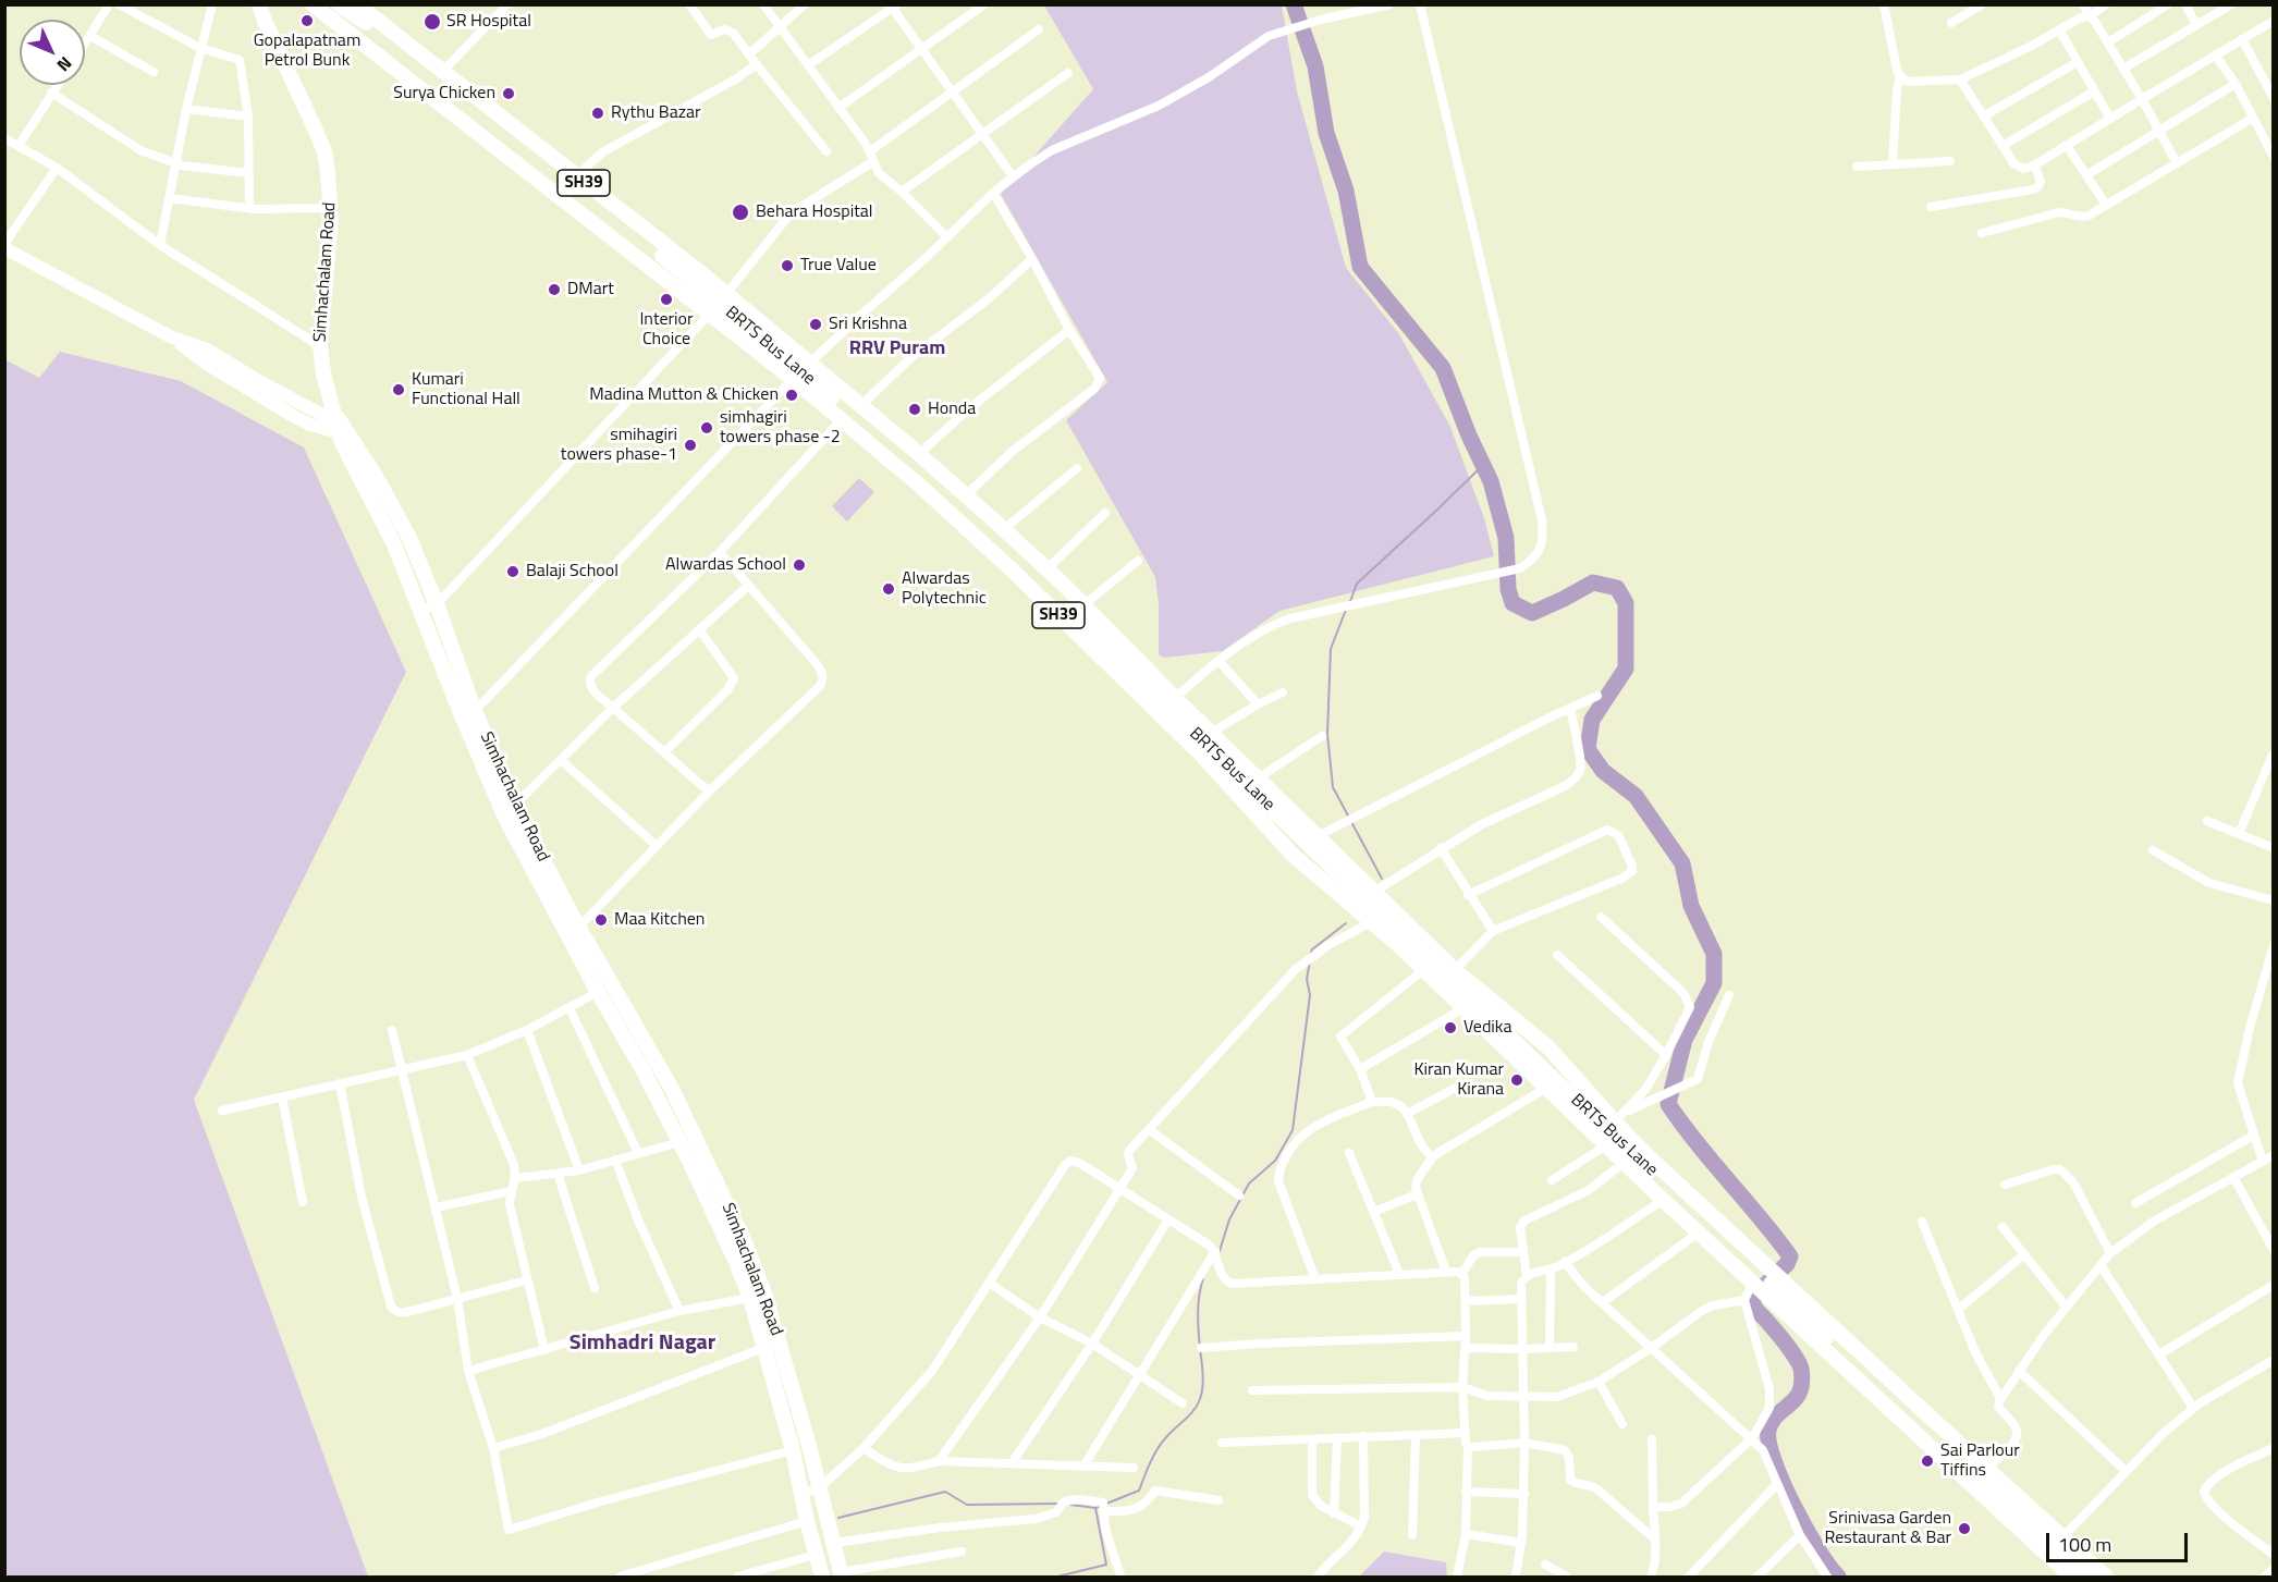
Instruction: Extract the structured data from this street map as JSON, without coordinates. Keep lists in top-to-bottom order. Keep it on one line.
{"streets":{"main road":["SH39","Simhachalam Road","BRTS Bus Lane"]},"crossings":[["SH39","BRTS Bus Lane"]],"districts":["RRV Puram","Simhadri Nagar"],"places":["Gopalapatnam Petrol Bunk","SR Hospital","Surya Chicken","Rythu Bazar","Behara Hospital","True Value","DMart","Interior Choice","Sri Krishna","Kumari Functional Hall","Madina Mutton & Chicken","Honda","simhagiri towers phase -2","smihagiri towers phase-1","Alwardas School","Balaji School","Alwardas Polytechnic","Maa Kitchen","Vedika","Kiran Kumar Kirana","Sai Parlour Tiffins","Srinivasa Garden Restaurant & Bar"],"scale_bar":"100 m","north":"bottom right"}
